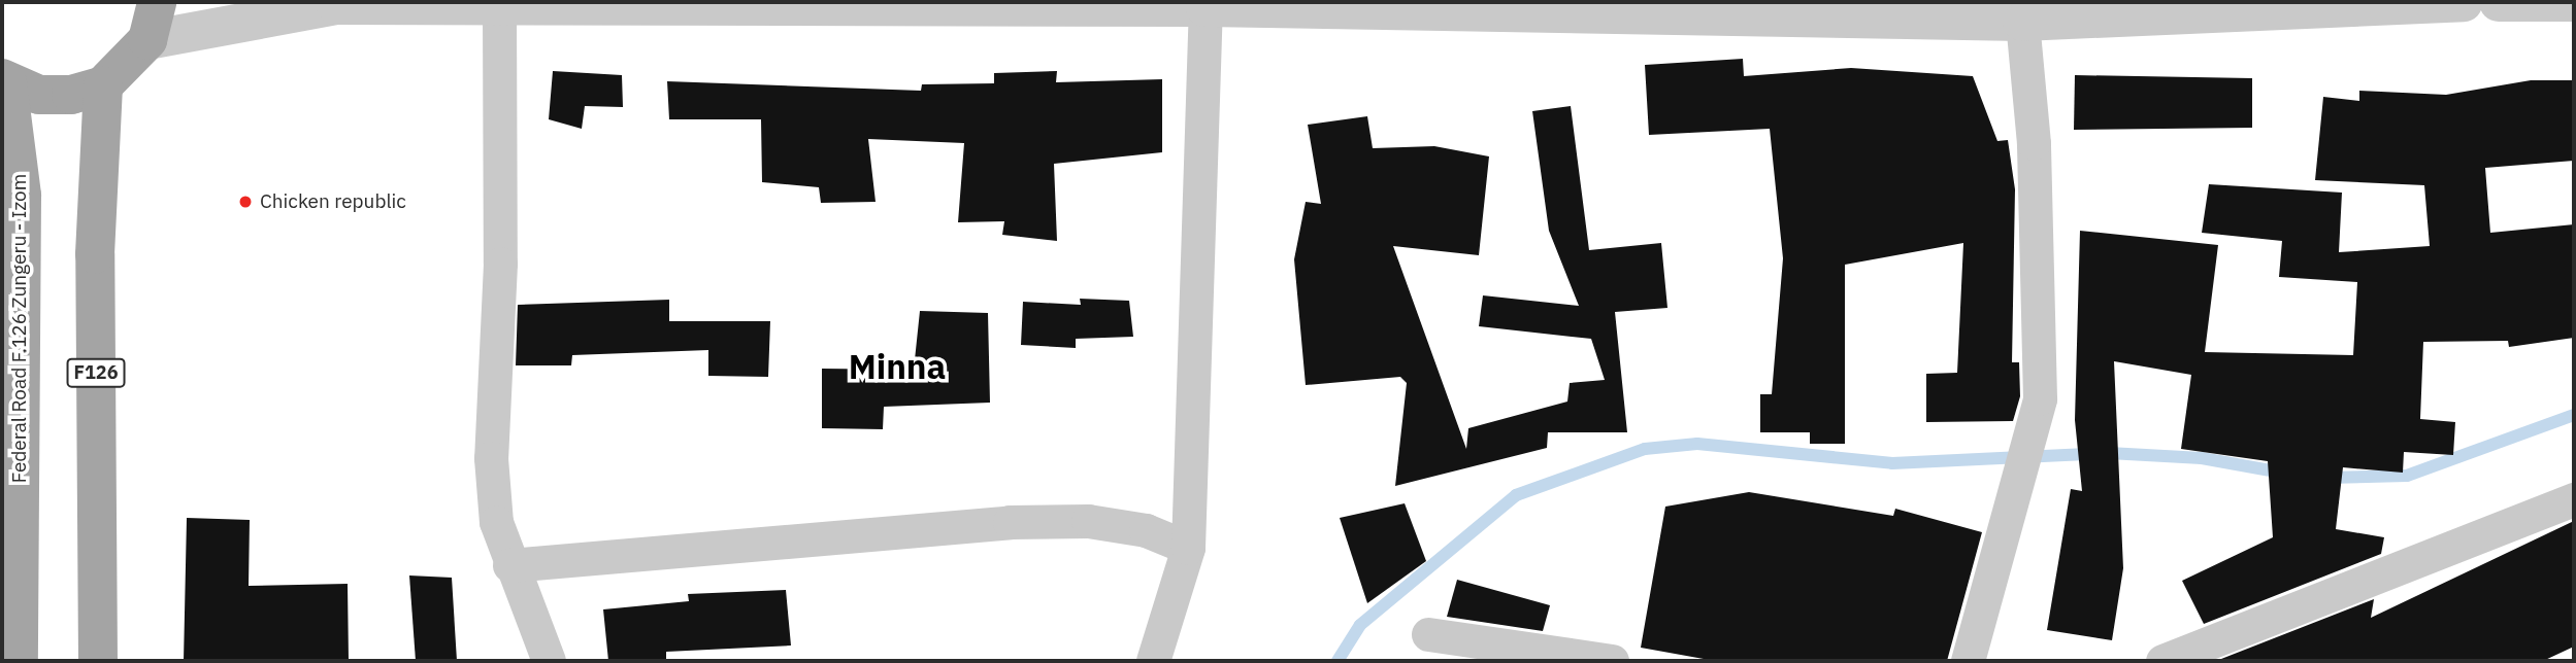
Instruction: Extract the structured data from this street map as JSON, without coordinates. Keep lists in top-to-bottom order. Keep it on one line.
{"streets":{"main road":["Federal Road F.126 Zungeru - Izom","F126"]},"districts":["Minna"],"places":["Chicken republic"]}
